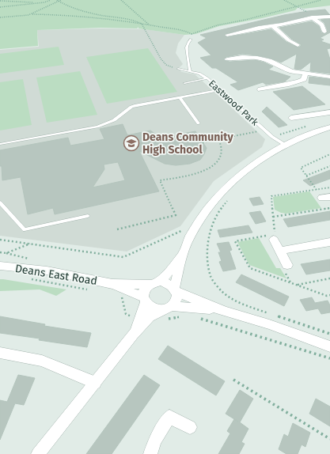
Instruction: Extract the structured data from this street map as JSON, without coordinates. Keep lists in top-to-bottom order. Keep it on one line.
{"streets":{"street":["Deans East Road"],"lane":["Eastwood Park"]},"places":{"school or university":["Deans Community High School"]}}
